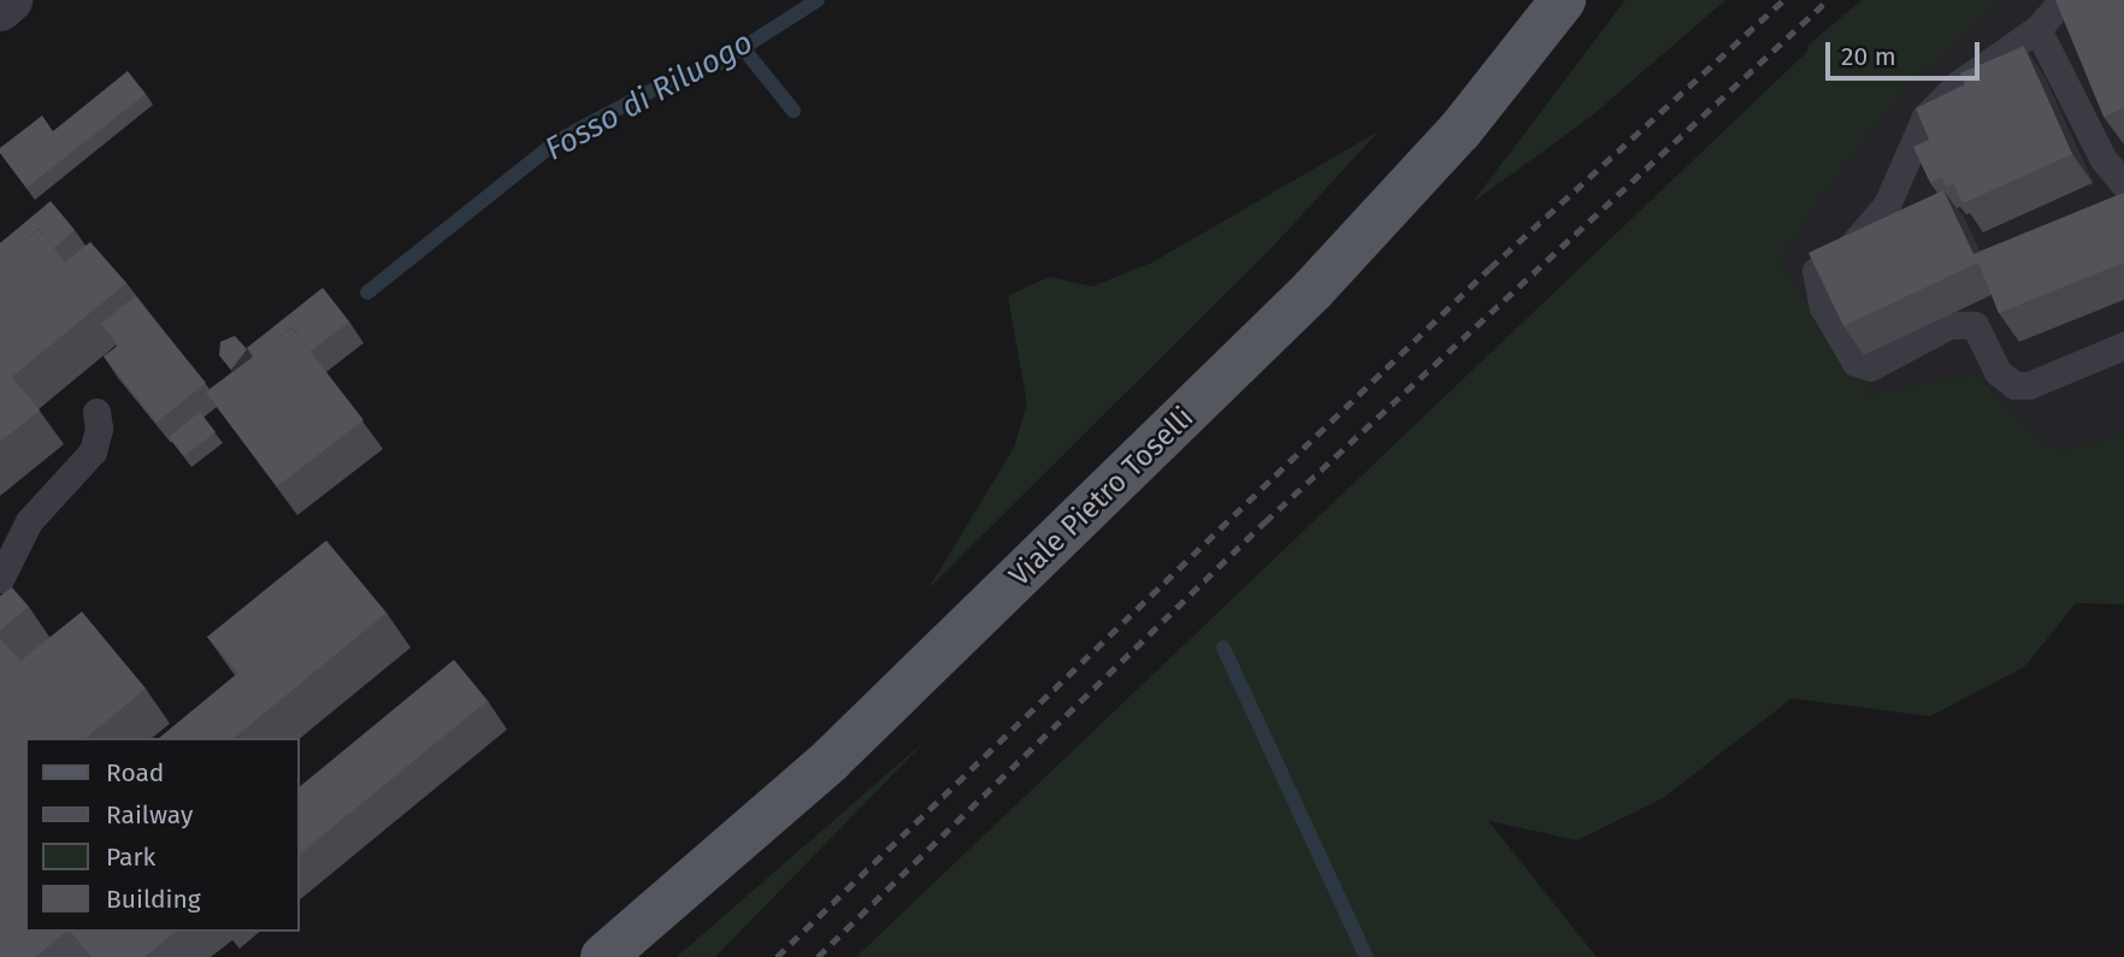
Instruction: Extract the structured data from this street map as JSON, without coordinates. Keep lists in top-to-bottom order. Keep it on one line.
{"streets":{"main road":["Viale Pietro Toselli"]},"water":["Fosso di Riluogo"],"legend":["Road","Railway","Park","Building"],"scale_bar":"20 m"}
